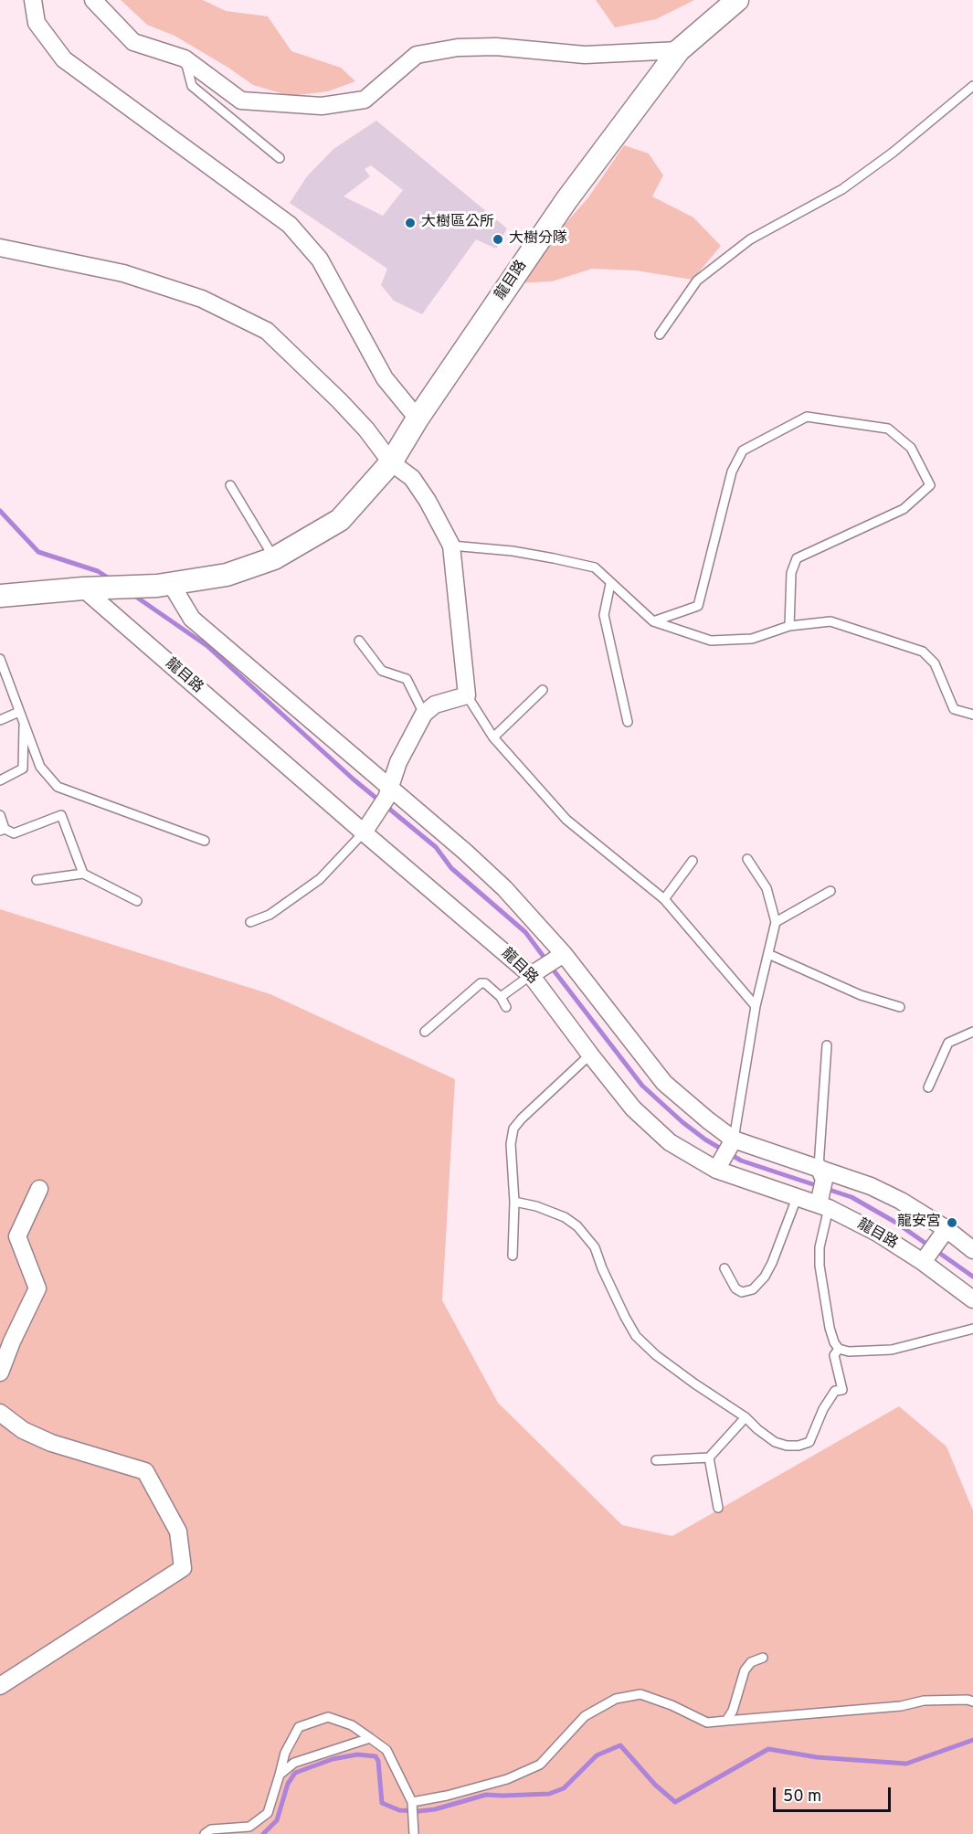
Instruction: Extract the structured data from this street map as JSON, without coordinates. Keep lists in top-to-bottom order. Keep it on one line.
{"streets":{"street":["龍目路"]},"places":["大樹區公所","大樹分隊","龍安宮"],"scale_bar":"50 m"}
